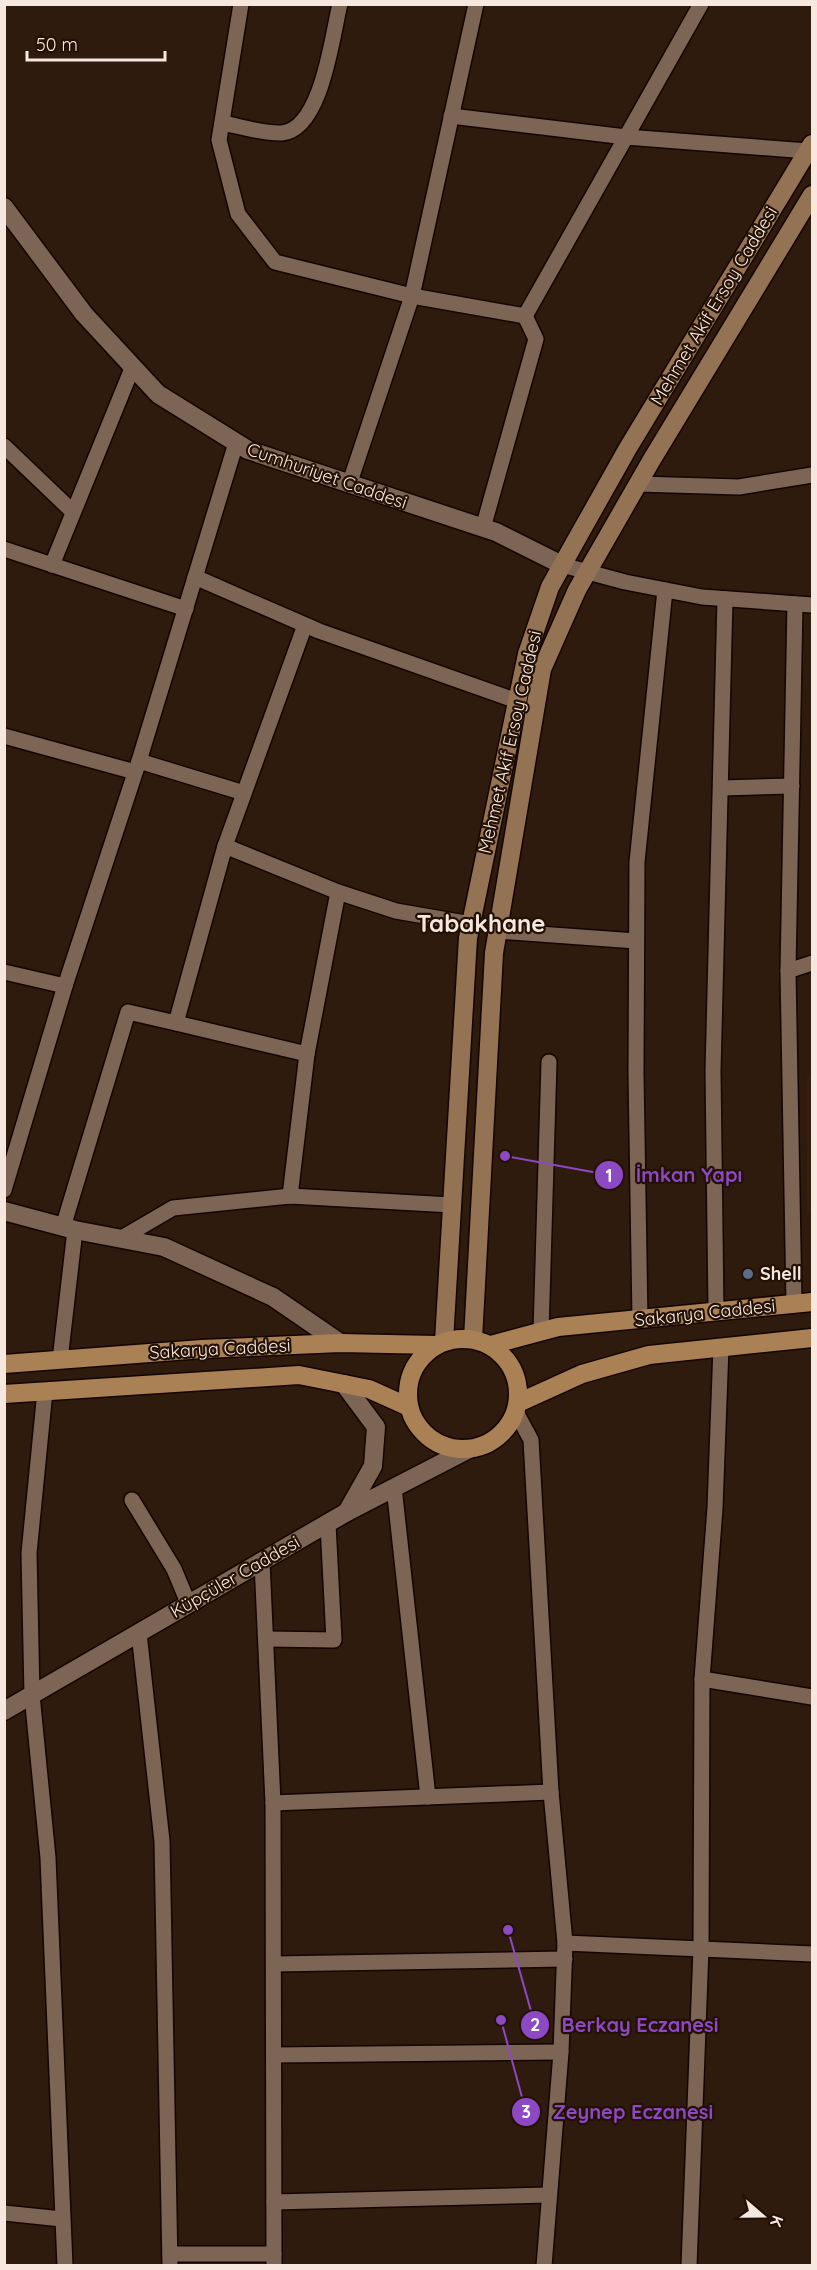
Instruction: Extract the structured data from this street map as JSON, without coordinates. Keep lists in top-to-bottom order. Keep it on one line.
{"streets":{"main road":["Mehmet Akif Ersoy Caddesi","Sakarya Caddesi"],"street":["Cumhuriyet Caddesi","Küpçüler Caddesi"]},"crossings":[["Mehmet Akif Ersoy Caddesi","Cumhuriyet Caddesi"],["Mehmet Akif Ersoy Caddesi","Sakarya Caddesi"],["Mehmet Akif Ersoy Caddesi","Küpçüler Caddesi"],["Sakarya Caddesi","Küpçüler Caddesi"]],"districts":["Tabakhane"],"places":["İmkan Yapı","Shell","Berkay Eczanesi","Zeynep Eczanesi"],"scale_bar":"50 m","north":"right"}
